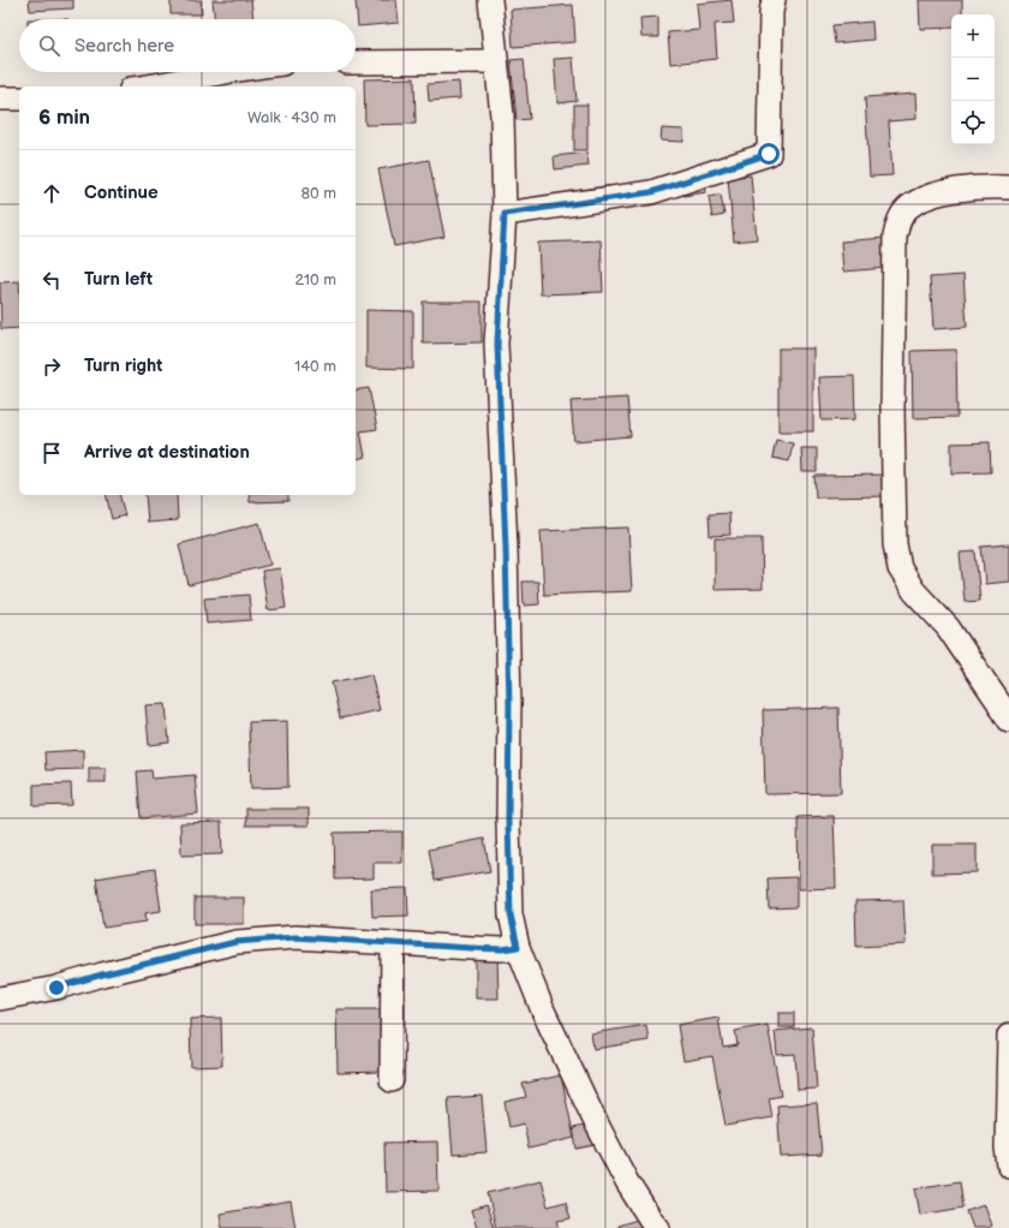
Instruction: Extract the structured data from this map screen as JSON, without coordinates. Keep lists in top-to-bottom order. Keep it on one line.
{"page":{"map_buttons":["+","−"],"search":"Search here","heading":["6 min","Walk · 430 m"],"list":[["Continue","80 m"],["Turn left","210 m"],["Turn right","140 m"],"Arrive at destination"]}}
